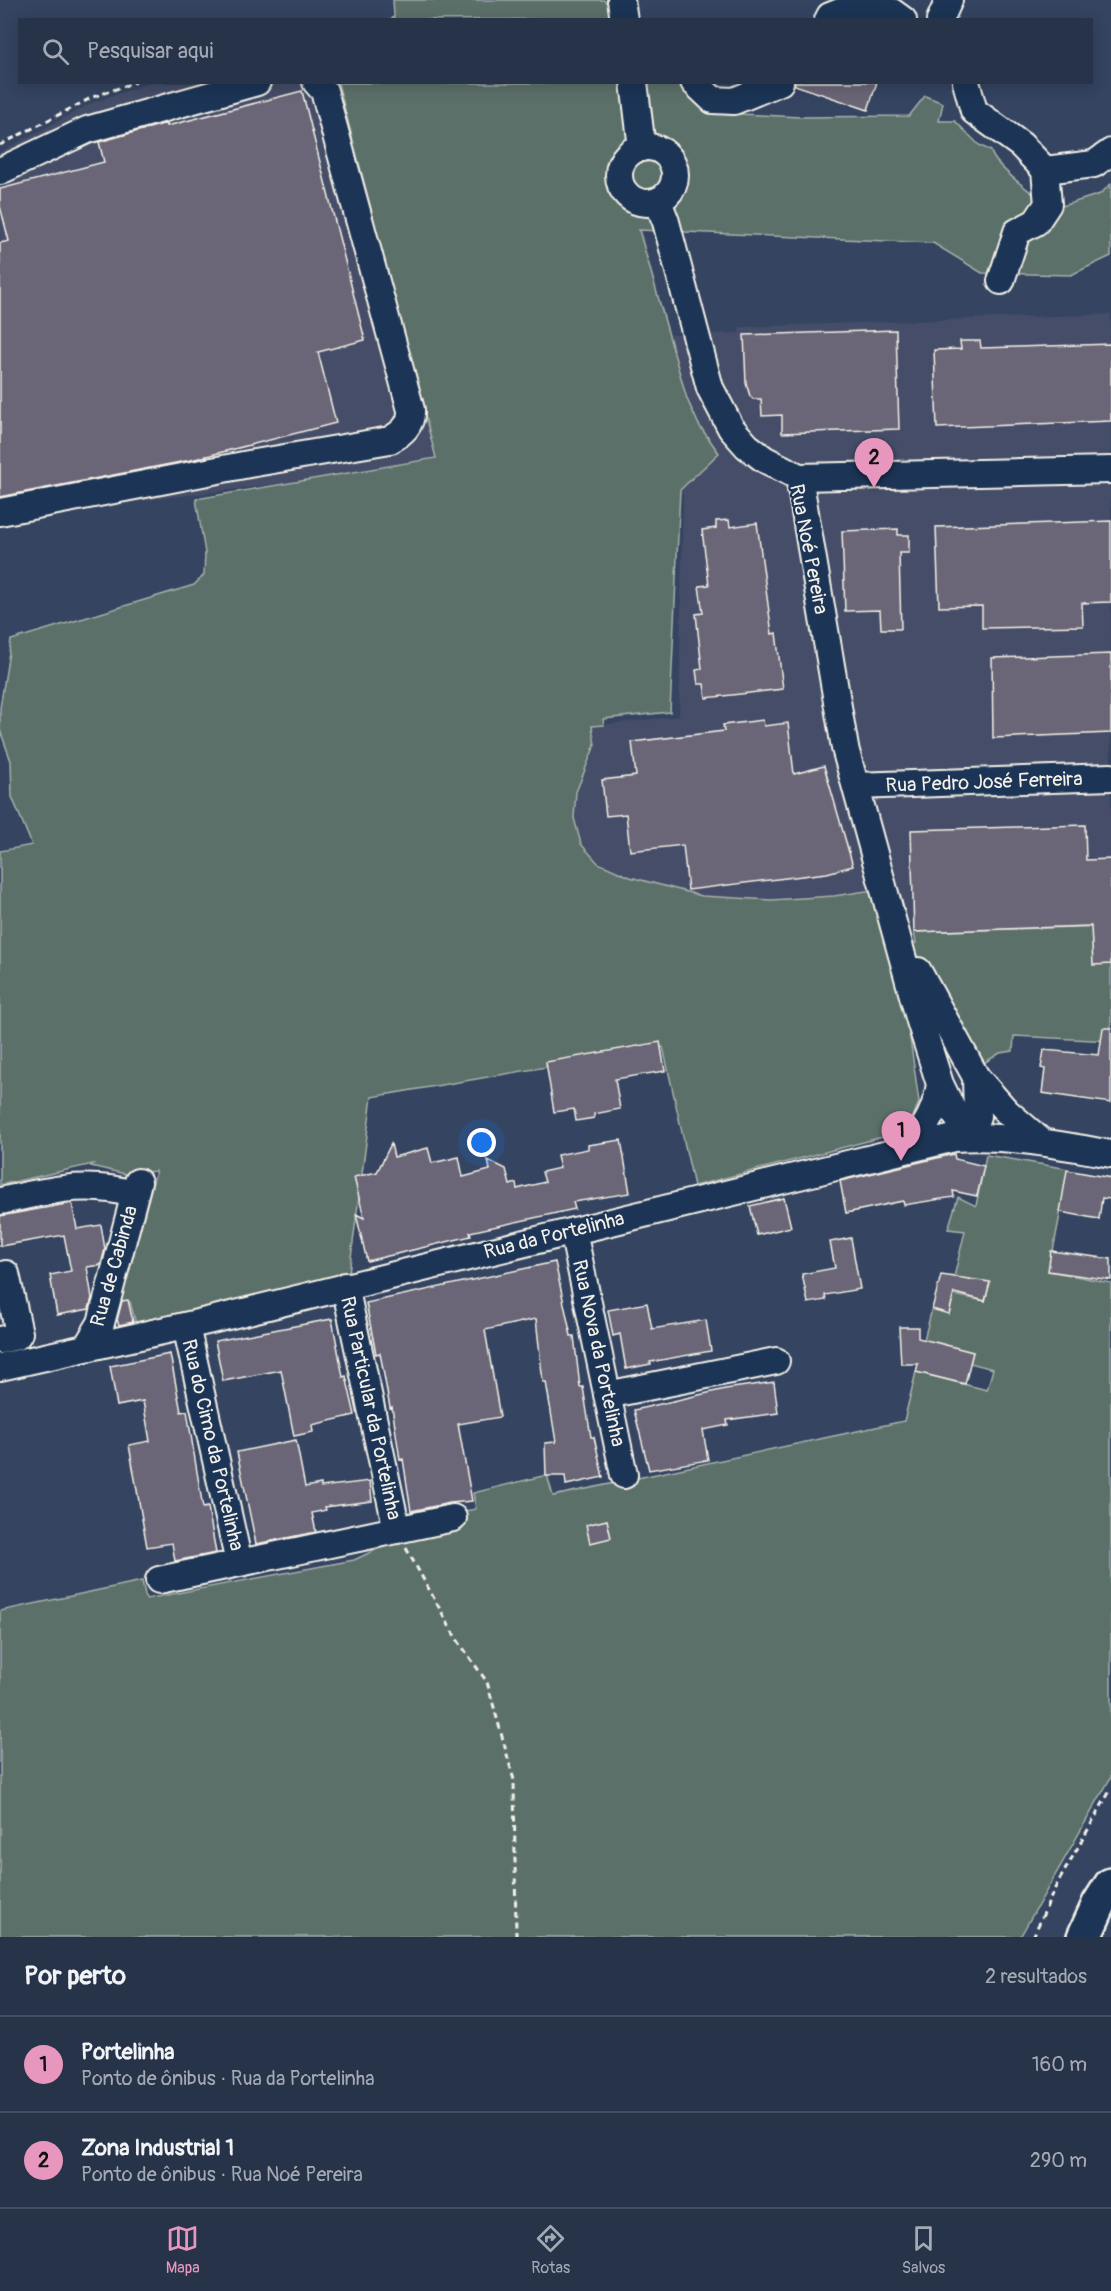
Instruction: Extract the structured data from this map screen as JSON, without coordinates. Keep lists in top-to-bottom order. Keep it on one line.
{"streets":{"street":["Rua Noé Pereira","Rua Pedro José Ferreira","Rua da Portelinha","Rua de Cabinda","Rua Nova da Portelinha","Rua Particular da Portelinha","Rua do Cimo da Portelinha"]},"crossings":[["Rua Noé Pereira","Rua Pedro José Ferreira"],["Rua Noé Pereira","Rua da Portelinha"],["Rua da Portelinha","Rua de Cabinda"],["Rua da Portelinha","Rua Nova da Portelinha"],["Rua da Portelinha","Rua Particular da Portelinha"],["Rua da Portelinha","Rua do Cimo da Portelinha"]],"page":{"search":"Pesquisar aqui","pins":["2","1"],"heading":["Por perto","2 resultados"],"list":[{"mark":"1","name":"Portelinha","note":"Ponto de ônibus · Rua da Portelinha","value":"160 m"},{"mark":"2","name":"Zona Industrial 1","note":"Ponto de ônibus · Rua Noé Pereira","value":"290 m"}],"nav":["Mapa","Rotas","Salvos"]}}
